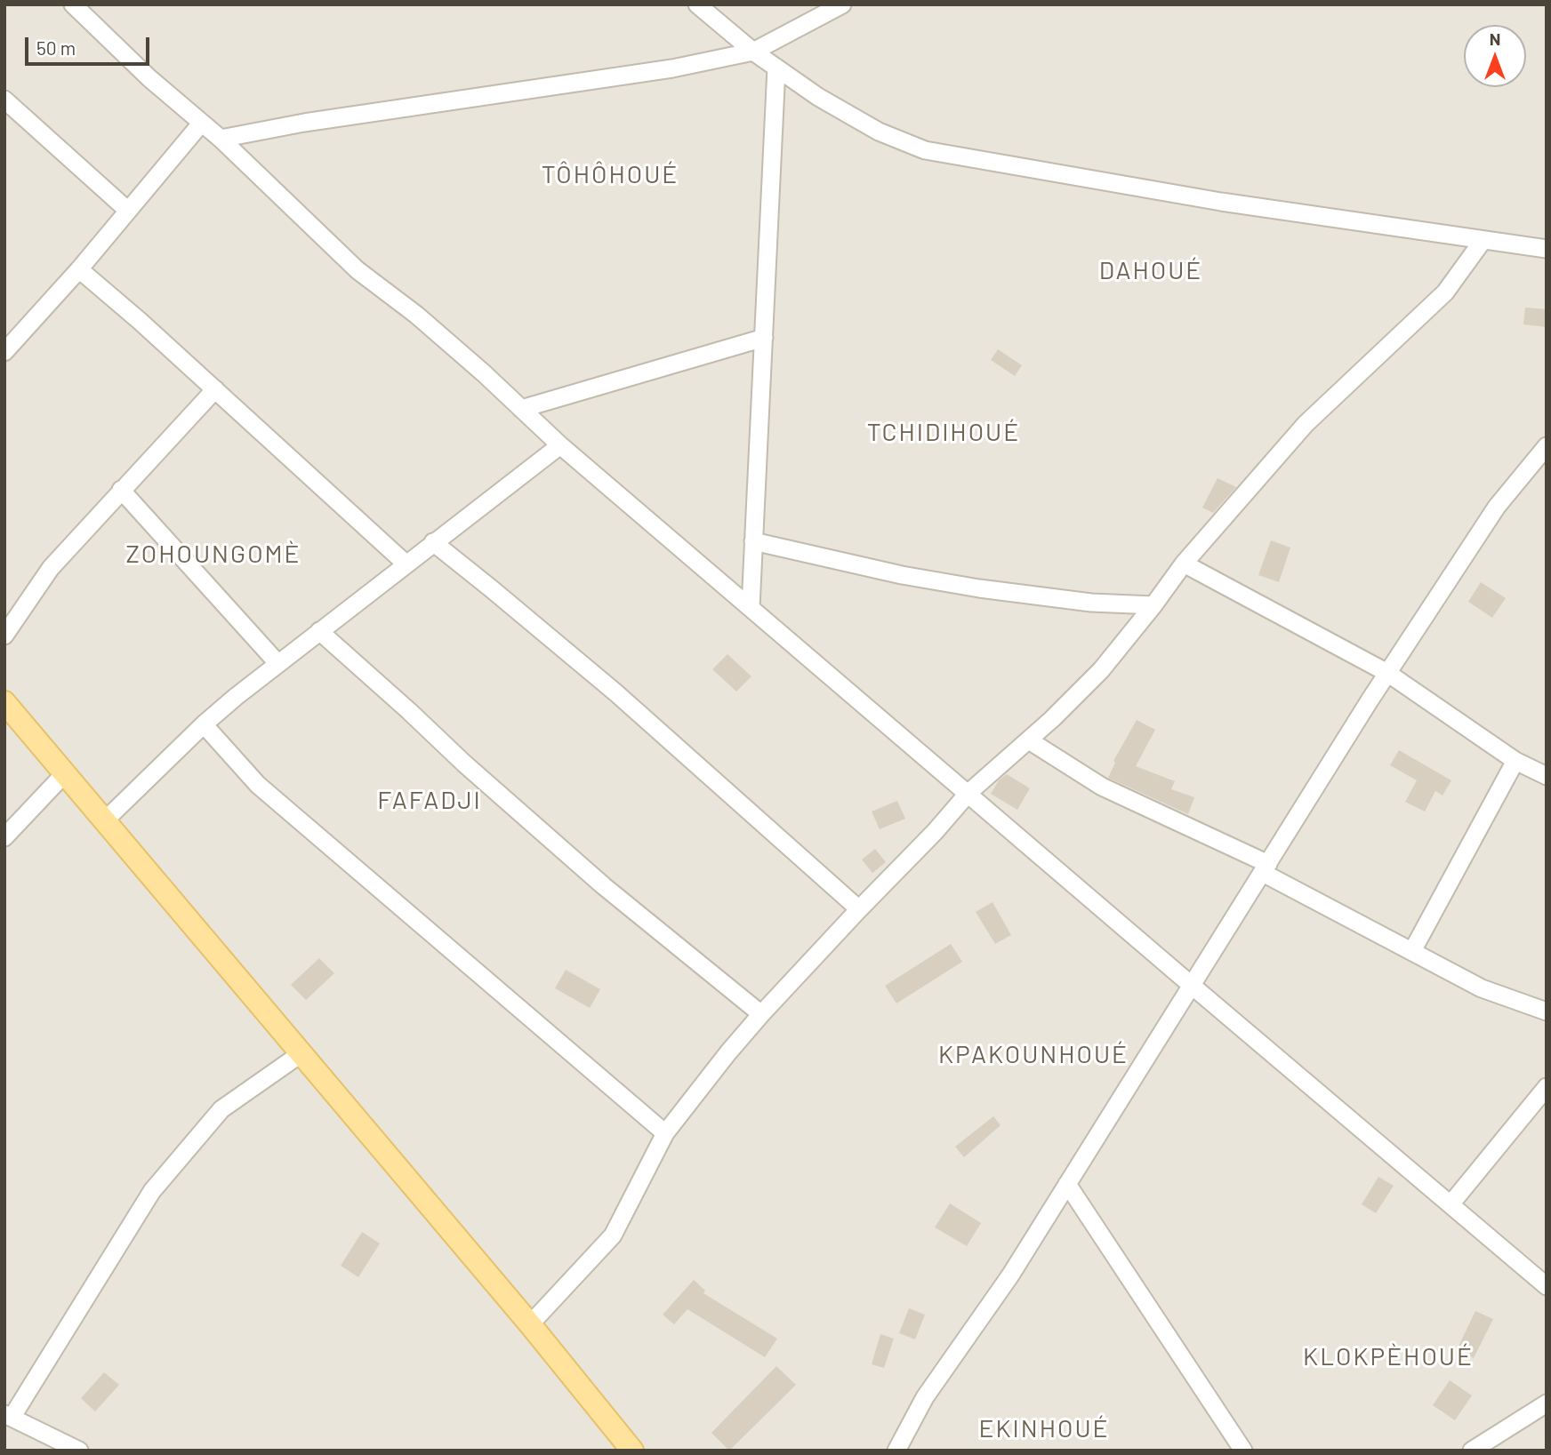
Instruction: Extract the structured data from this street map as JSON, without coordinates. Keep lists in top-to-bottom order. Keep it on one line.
{"districts":["TÔHÔHOUÉ","DAHOUÉ","TCHIDIHOUÉ","ZOHOUNGOMÈ","FAFADJI","KPAKOUNHOUÉ","KLOKPÈHOUÉ","EKINHOUÉ"],"scale_bar":"50 m","north":"top"}
